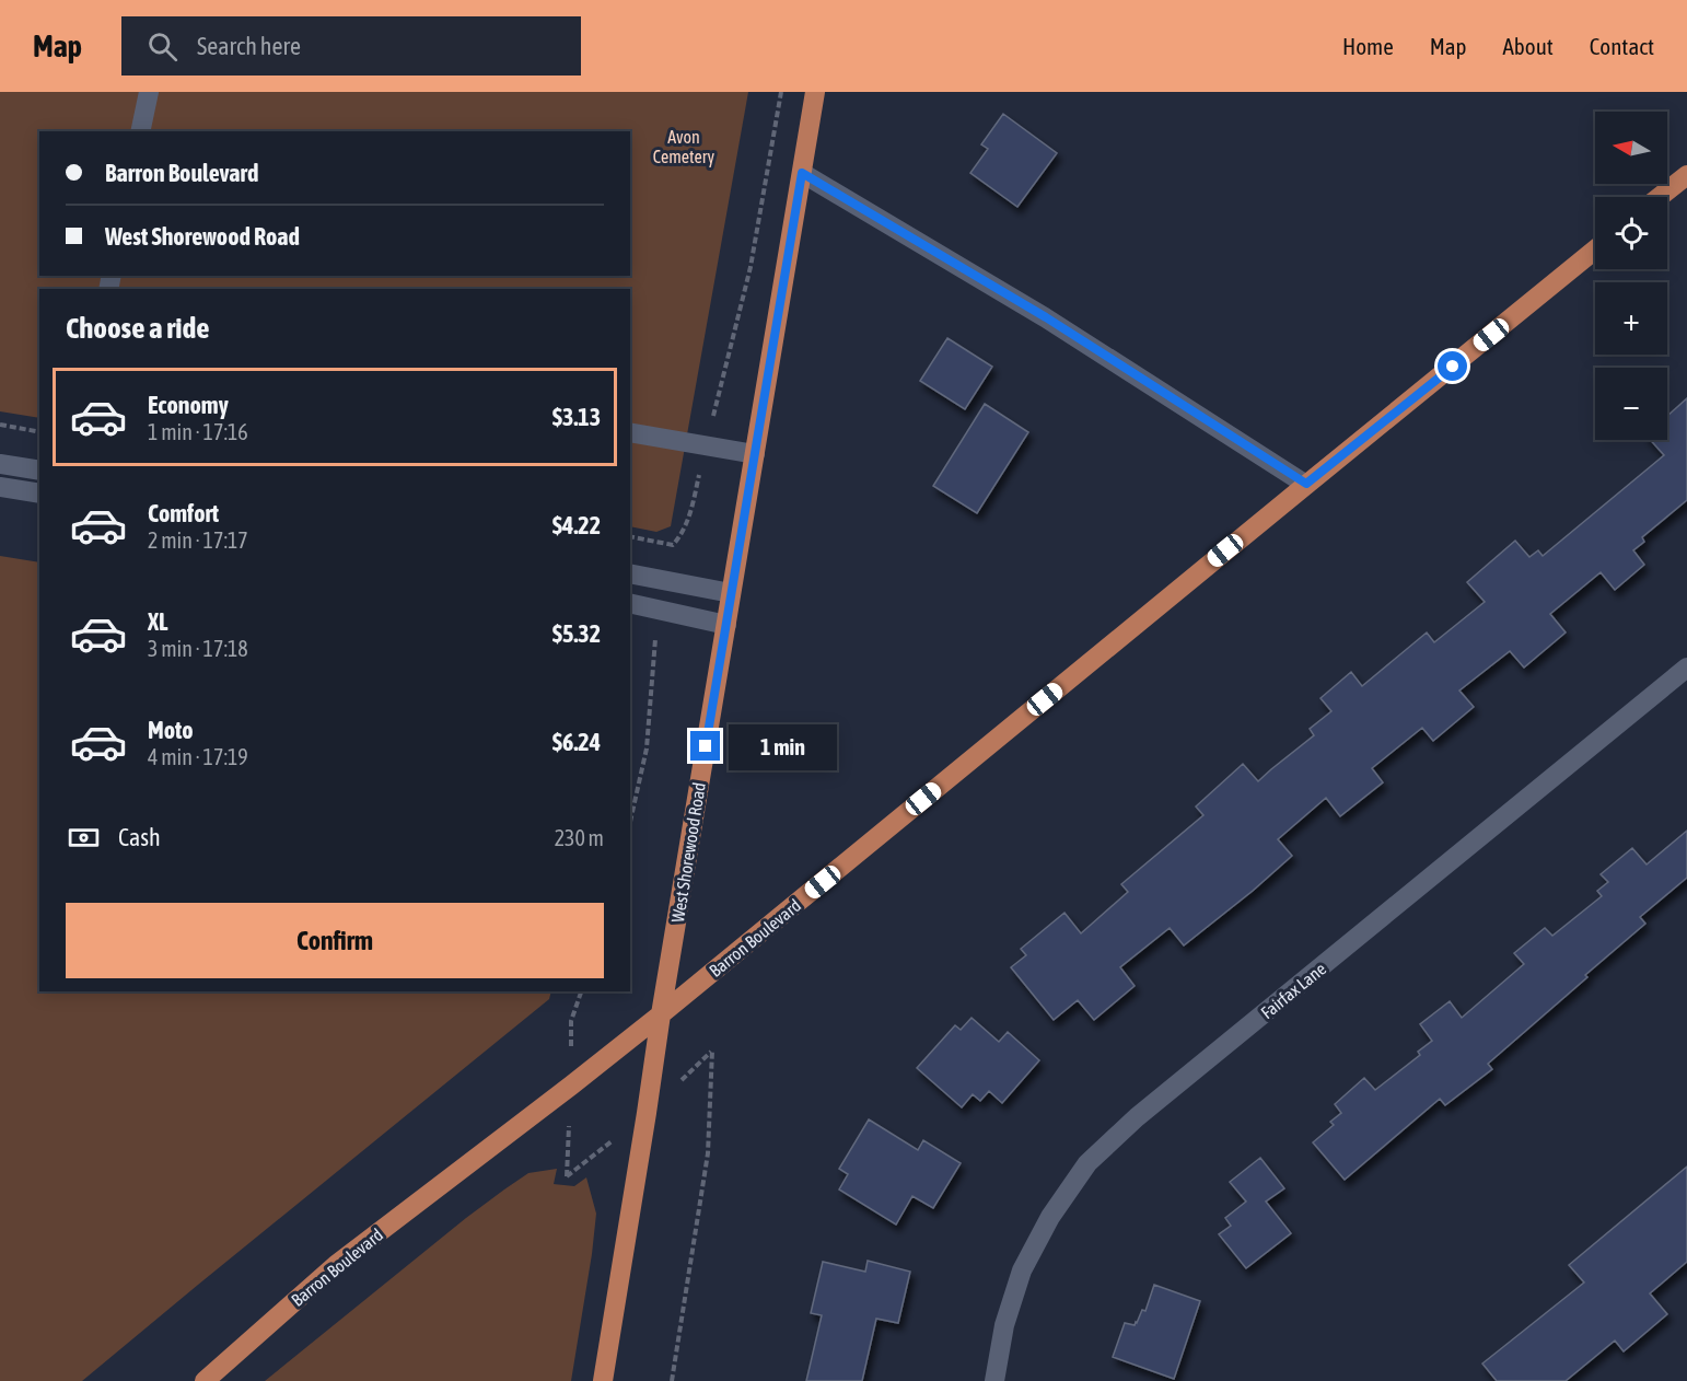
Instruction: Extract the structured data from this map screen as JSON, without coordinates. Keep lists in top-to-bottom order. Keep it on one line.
{"streets":{"main road":["West Shorewood Road","Barron Boulevard"],"street":["Fairfax Lane"]},"crossings":[["West Shorewood Road","Barron Boulevard"]],"parks":["Avon Cemetery"],"north":"left","page":{"header":"Map","search":"Search here","nav":["Home","Map","About","Contact"],"map_buttons":["+","−"],"banner":["Barron Boulevard","West Shorewood Road"],"heading":"Choose a ride","list":[{"name":"Economy","note":"1 min · 17:16","value":"$3.13"},{"name":"Comfort","note":"2 min · 17:17","value":"$4.22"},{"name":"XL","note":"3 min · 17:18","value":"$5.32"},{"name":"Moto","note":"4 min · 17:19","value":"$6.24"}],"bubble":"1 min","pay":["Cash","230 m"],"buttons":"Confirm"}}
